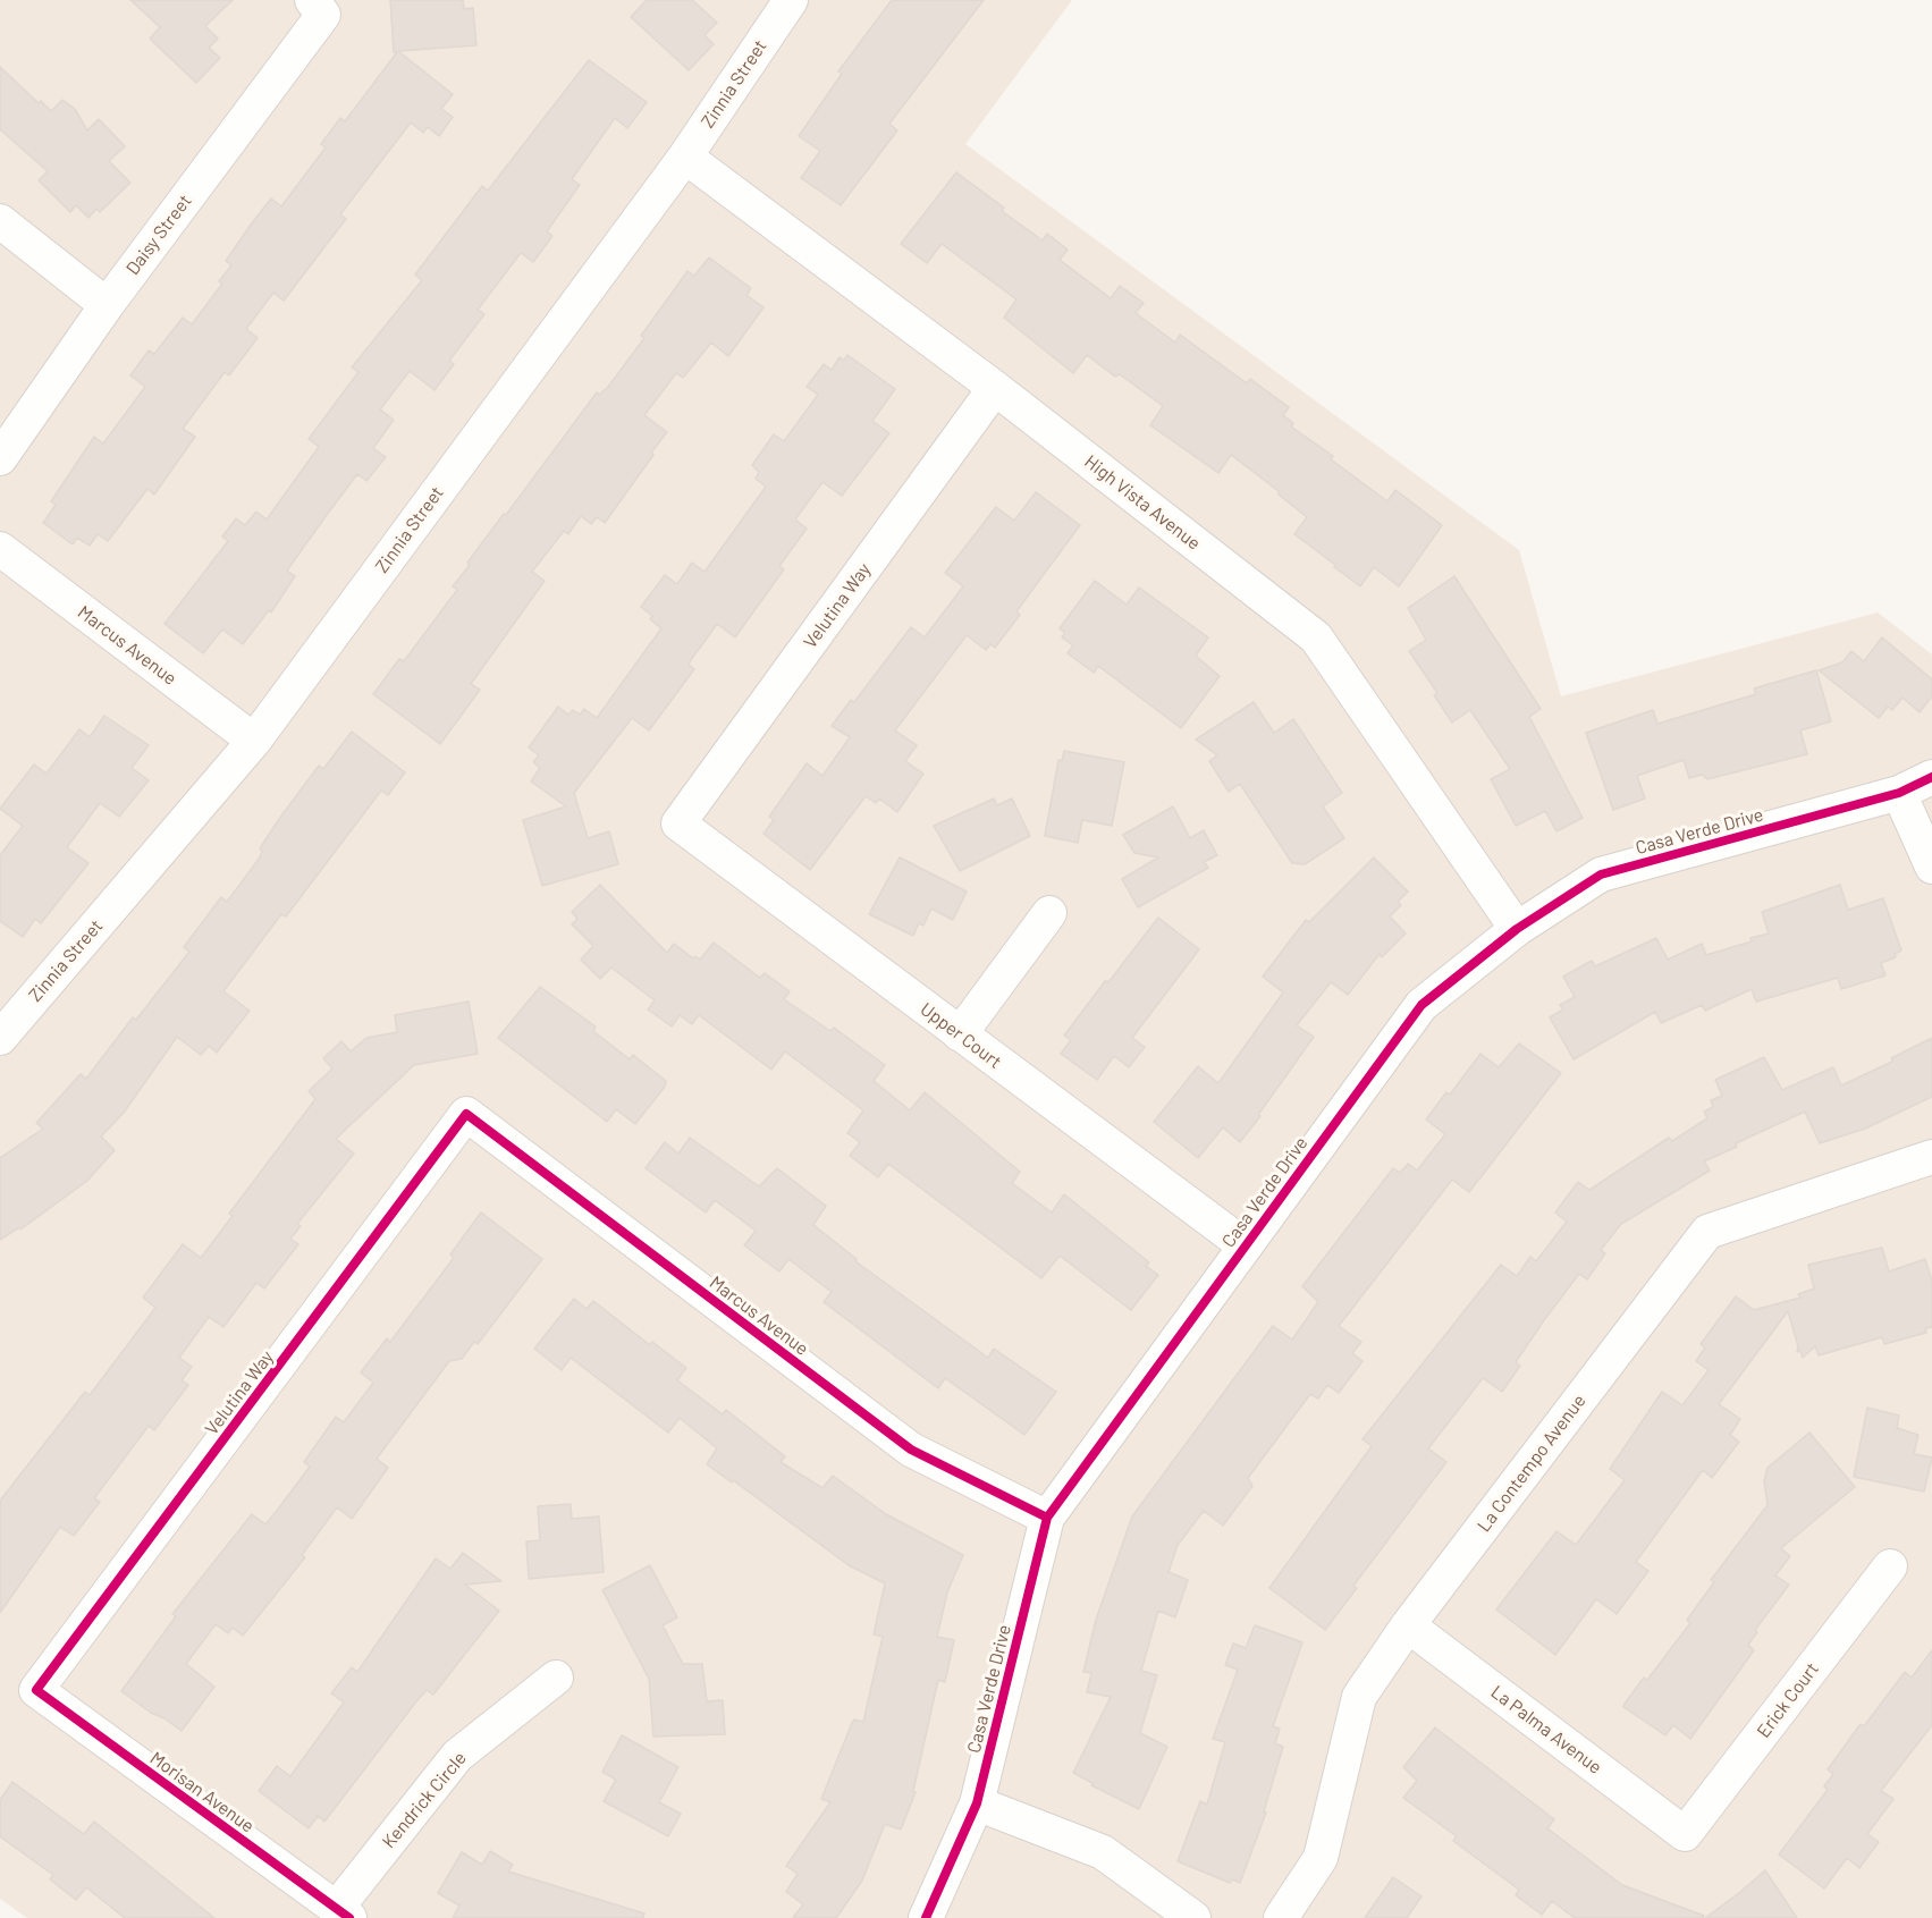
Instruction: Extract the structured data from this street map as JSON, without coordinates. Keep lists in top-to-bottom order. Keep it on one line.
{"streets":{"street":["Zinnia Street","Daisy Street","High Vista Avenue","Velutina Way","Marcus Avenue","Casa Verde Drive","Upper Court","La Contempo Avenue","Erick Court","La Palma Avenue","Morisan Avenue","Kendrick Circle"]},"crossings":[["Zinnia Street","High Vista Avenue"],["Zinnia Street","Marcus Avenue"],["High Vista Avenue","Velutina Way"],["High Vista Avenue","Casa Verde Drive"],["Velutina Way","Marcus Avenue"],["Velutina Way","Upper Court"],["Velutina Way","Morisan Avenue"],["Marcus Avenue","Casa Verde Drive"],["Casa Verde Drive","Upper Court"],["La Contempo Avenue","La Palma Avenue"],["Erick Court","La Palma Avenue"],["Morisan Avenue","Kendrick Circle"]]}
